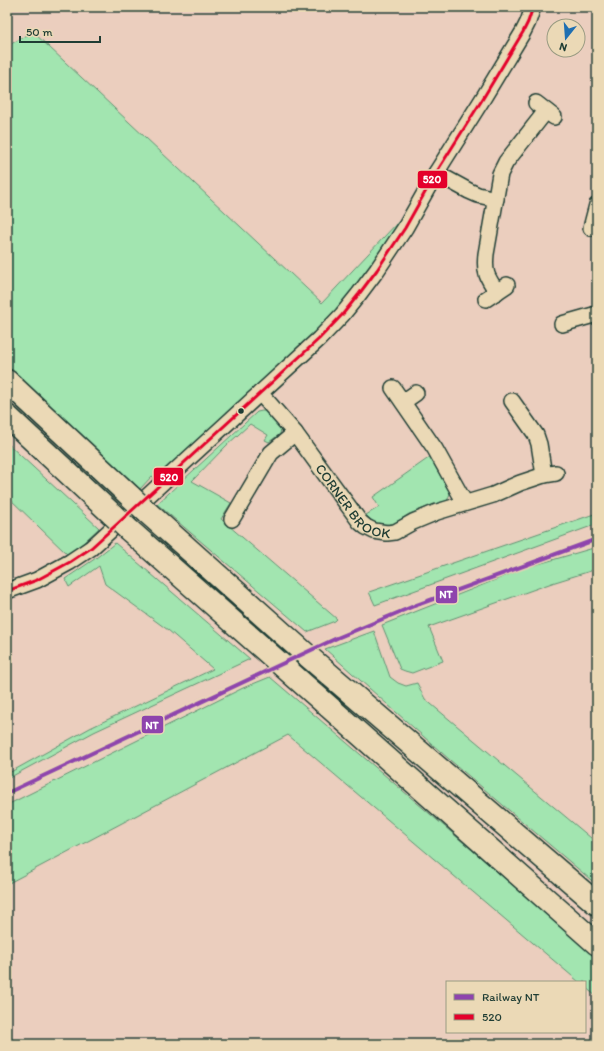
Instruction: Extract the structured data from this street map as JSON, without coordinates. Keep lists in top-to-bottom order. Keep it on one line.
{"streets":{"street":["CORNER BROOK"]},"lines":["transit line 520","rail line NT"],"legend":["Railway NT","520"],"scale_bar":"50 m","north":"bottom"}
